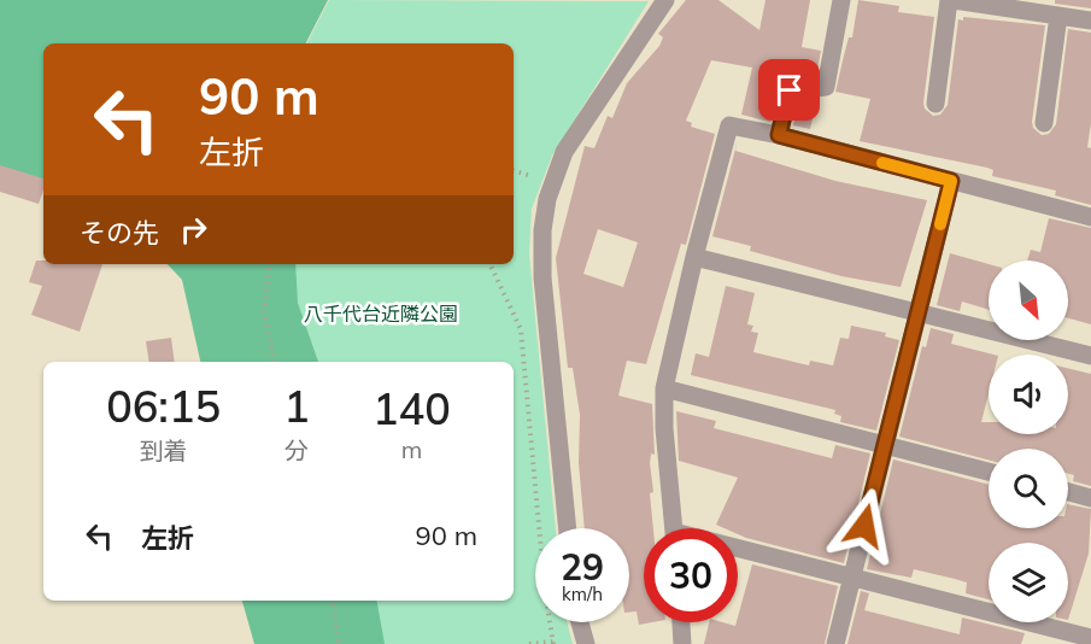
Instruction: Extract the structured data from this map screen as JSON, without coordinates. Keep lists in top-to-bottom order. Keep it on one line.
{"parks":["八千代台近隣公園"],"north":"bottom right","page":{"turn":["90 m","左折"],"then":"その先","eta":["06:15","到着","1","分","140","m"],"list":[{"name":"左折","value":"90 m"}],"speed":"29 km/h","limit":"30"}}
